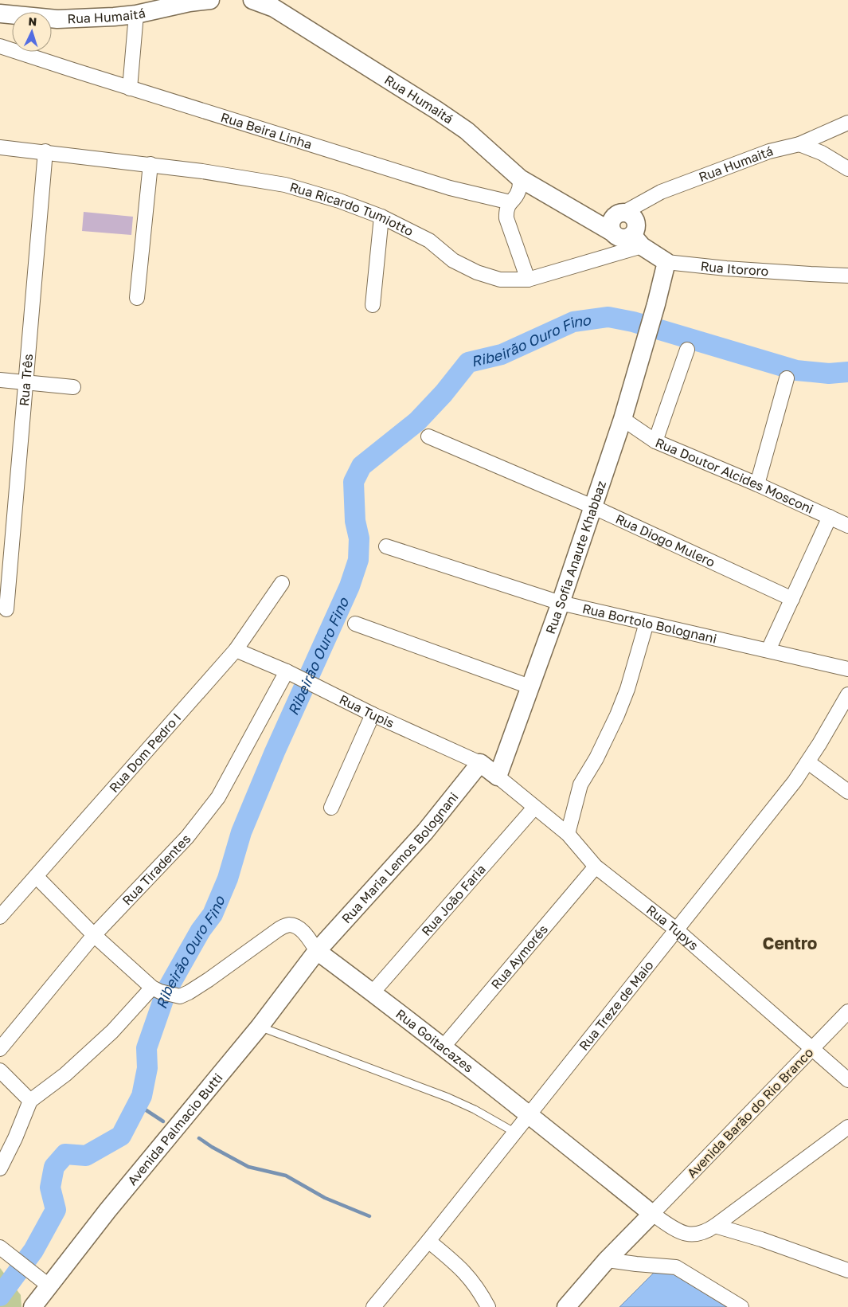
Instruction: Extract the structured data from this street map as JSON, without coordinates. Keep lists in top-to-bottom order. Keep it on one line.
{"streets":{"street":["Rua Humaitá","Rua Beira Linha","Rua Ricardo Tumiotto","Rua Itororo","Rua Três","Rua Doutor Alcides Mosconi","Rua Diogo Mulero","Rua Sofia Anaute Khabbaz","Rua Bortolo Bolognani","Rua Tupis","Rua Dom Pedro I","Rua Maria Lemos Bolognani","Rua Tiradentes","Rua João Faria","Rua Tupys","Rua Aymorés","Rua Treze de Maio","Rua Goitacazes","Avenida Barão do Rio Branco","Avenida Palmacio Butti"]},"crossings":[["Rua Humaitá","Rua Ricardo Tumiotto"],["Rua Humaitá","Rua Itororo"],["Rua Ricardo Tumiotto","Rua Itororo"],["Rua Ricardo Tumiotto","Rua Três"],["Rua Itororo","Rua Sofia Anaute Khabbaz"],["Rua Doutor Alcides Mosconi","Rua Sofia Anaute Khabbaz"],["Rua Diogo Mulero","Rua Sofia Anaute Khabbaz"],["Rua Sofia Anaute Khabbaz","Rua Bortolo Bolognani"],["Rua Sofia Anaute Khabbaz","Rua Tupis"],["Rua Sofia Anaute Khabbaz","Rua Tupys"],["Rua Tupis","Rua Dom Pedro I"],["Rua Tupis","Rua Maria Lemos Bolognani"],["Rua Tupis","Rua Tiradentes"],["Rua Tupis","Rua Tupys"],["Rua Maria Lemos Bolognani","Rua Goitacazes"],["Rua Maria Lemos Bolognani","Avenida Palmacio Butti"],["Rua João Faria","Rua Tupys"],["Rua João Faria","Rua Goitacazes"],["Rua Tupys","Rua Aymorés"],["Rua Tupys","Rua Treze de Maio"],["Rua Tupys","Avenida Barão do Rio Branco"],["Rua Aymorés","Rua Goitacazes"],["Rua Treze de Maio","Rua Goitacazes"],["Rua Goitacazes","Avenida Barão do Rio Branco"],["Rua Goitacazes","Avenida Palmacio Butti"]],"districts":["Centro"],"water":["Ribeirão Ouro Fino"],"north":"top"}
